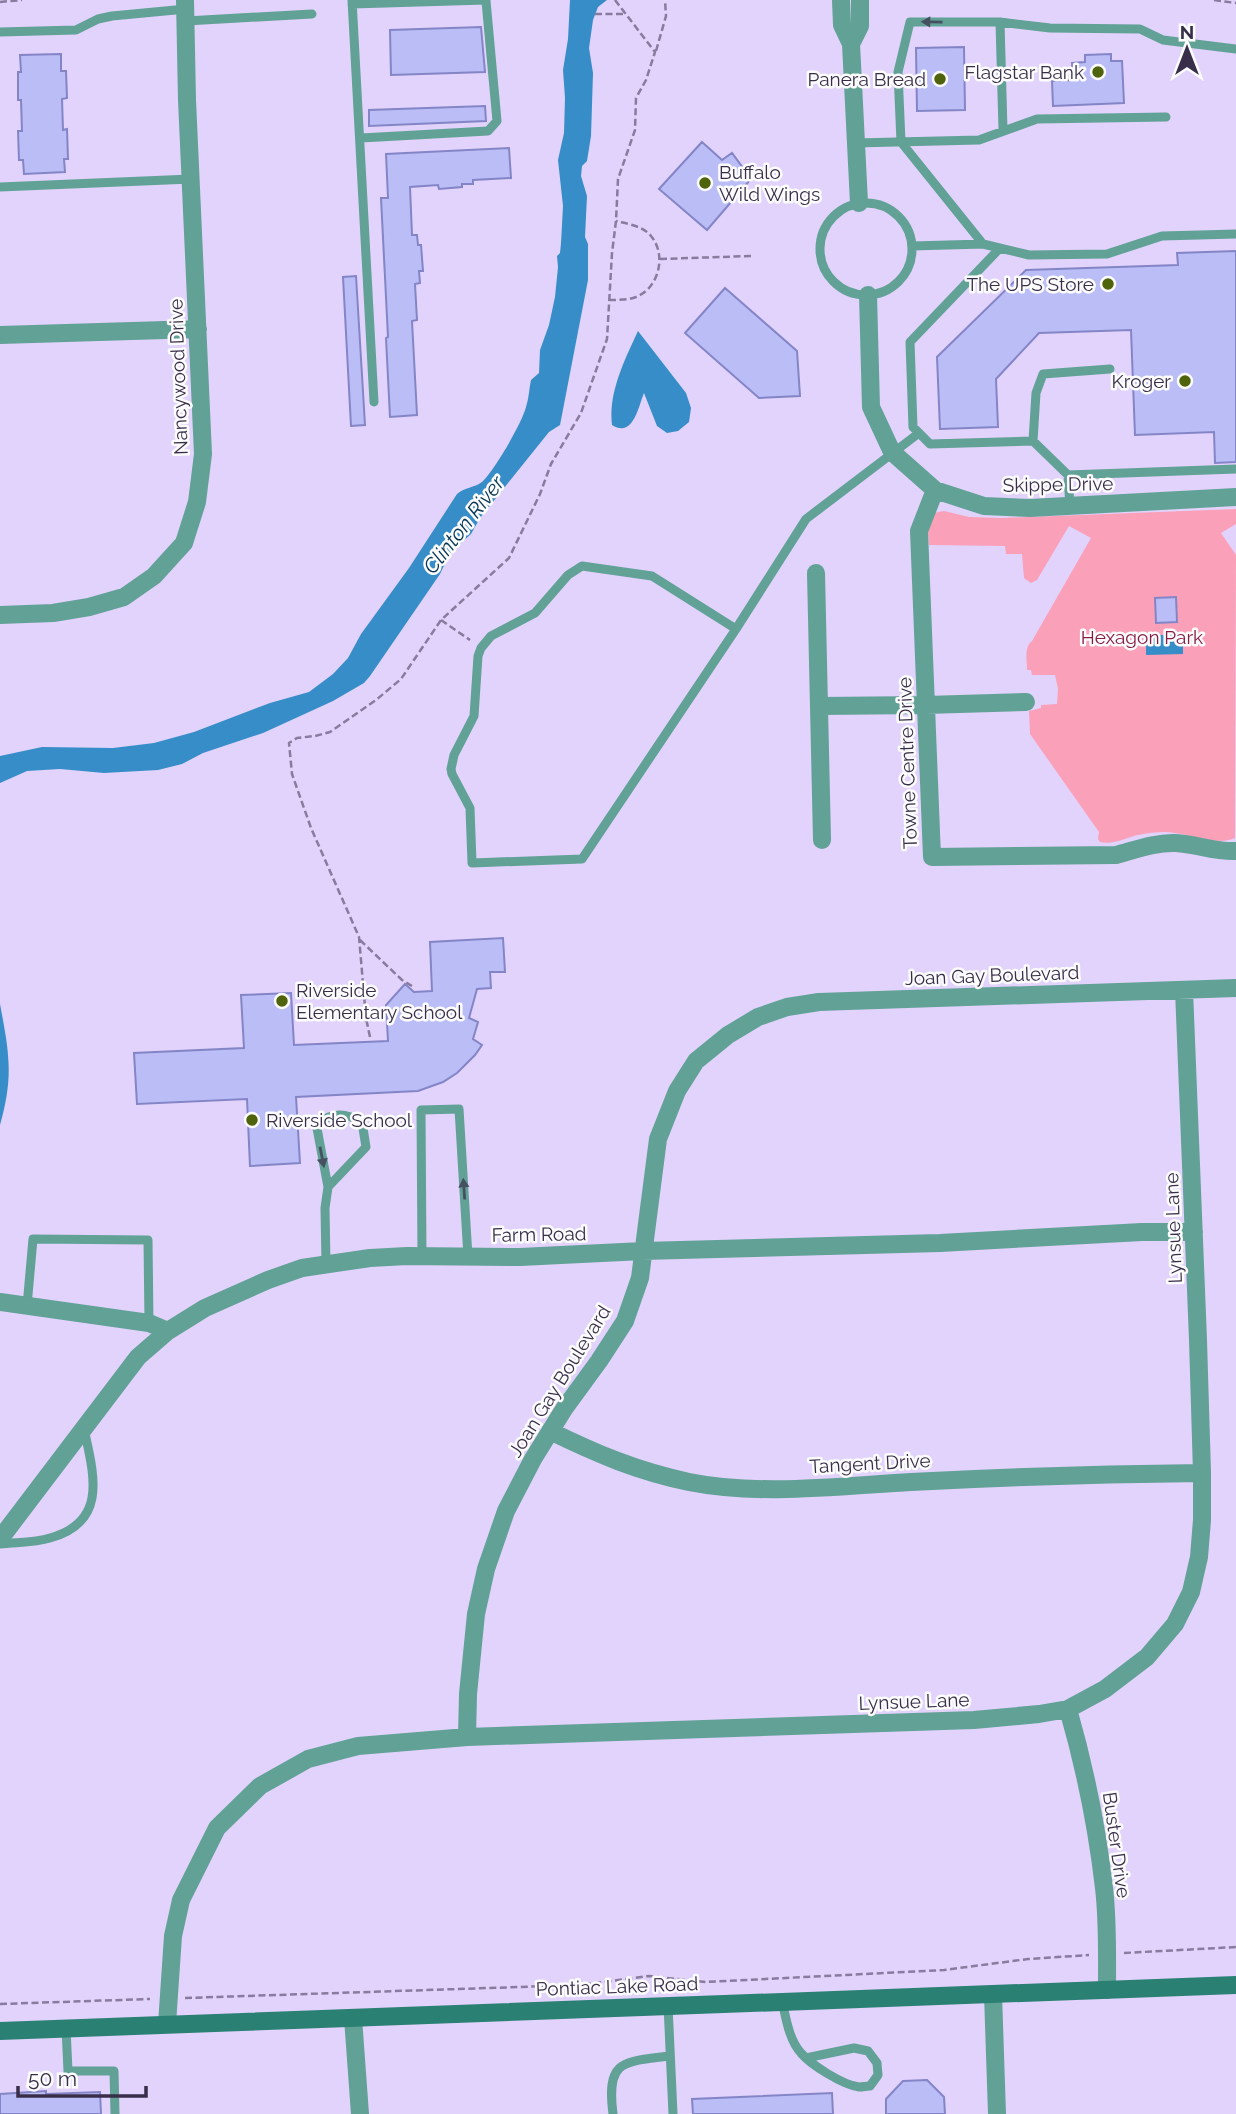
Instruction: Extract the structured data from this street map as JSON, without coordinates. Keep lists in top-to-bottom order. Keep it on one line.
{"streets":{"street":["Nancywood Drive","Skippe Drive","Towne Centre Drive","Joan Gay Boulevard","Lynsue Lane","Farm Road","Tangent Drive","Buster Drive","Pontiac Lake Road"]},"crossings":[["Skippe Drive","Towne Centre Drive"],["Joan Gay Boulevard","Lynsue Lane"],["Joan Gay Boulevard","Farm Road"],["Joan Gay Boulevard","Tangent Drive"],["Lynsue Lane","Farm Road"],["Lynsue Lane","Tangent Drive"],["Lynsue Lane","Buster Drive"],["Lynsue Lane","Pontiac Lake Road"],["Buster Drive","Pontiac Lake Road"]],"water":["Clinton River"],"parks":["Hexagon Park"],"places":["Flagstar Bank","Panera Bread","Buffalo Wild Wings","The UPS Store","Kroger","Riverside Elementary School","Riverside School"],"scale_bar":"50 m","north":"top"}
